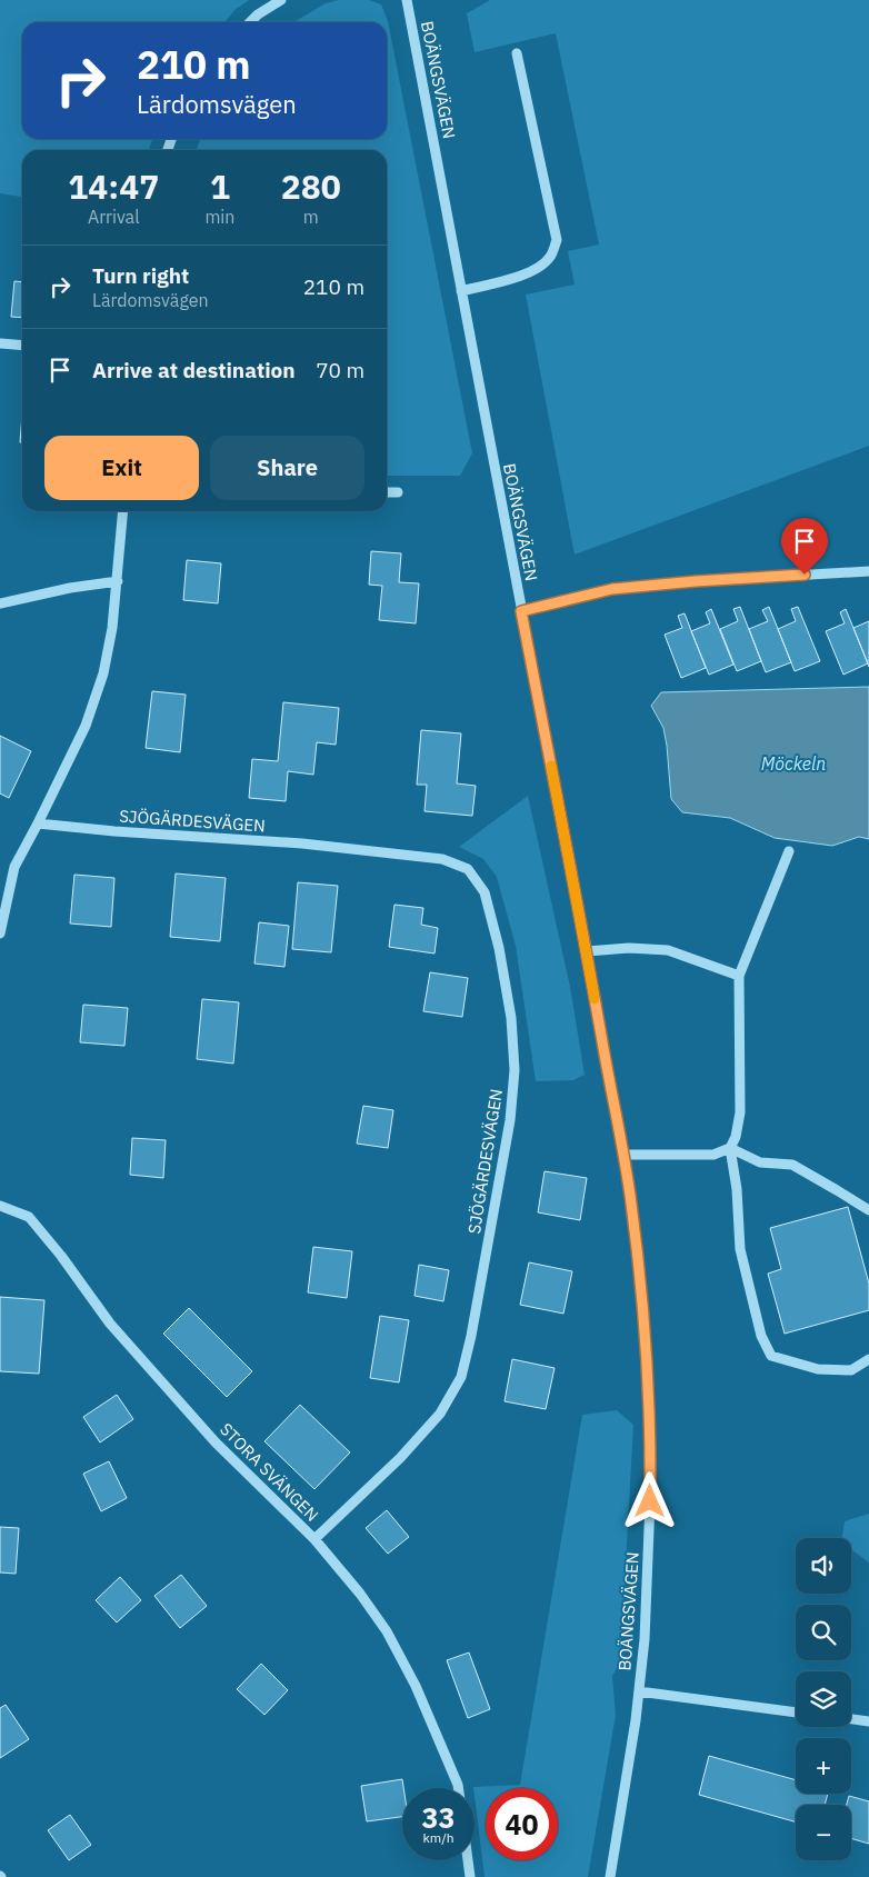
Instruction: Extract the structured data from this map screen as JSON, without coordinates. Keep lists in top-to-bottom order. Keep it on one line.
{"streets":{"street":["BOÄNGSVÄGEN","SJÖGÄRDESVÄGEN","STORA SVÄNGEN"]},"crossings":[["SJÖGÄRDESVÄGEN","STORA SVÄNGEN"]],"water":["Möckeln"],"page":{"turn":["210 m","Lärdomsvägen"],"eta":["14:47","Arrival","1","min","280","m"],"list":[{"name":"Turn right","note":"Lärdomsvägen","value":"210 m"},{"name":"Arrive at destination","value":"70 m"}],"buttons":["Exit","Share"],"map_buttons":["+","−"],"speed":"33 km/h","limit":"40"}}
